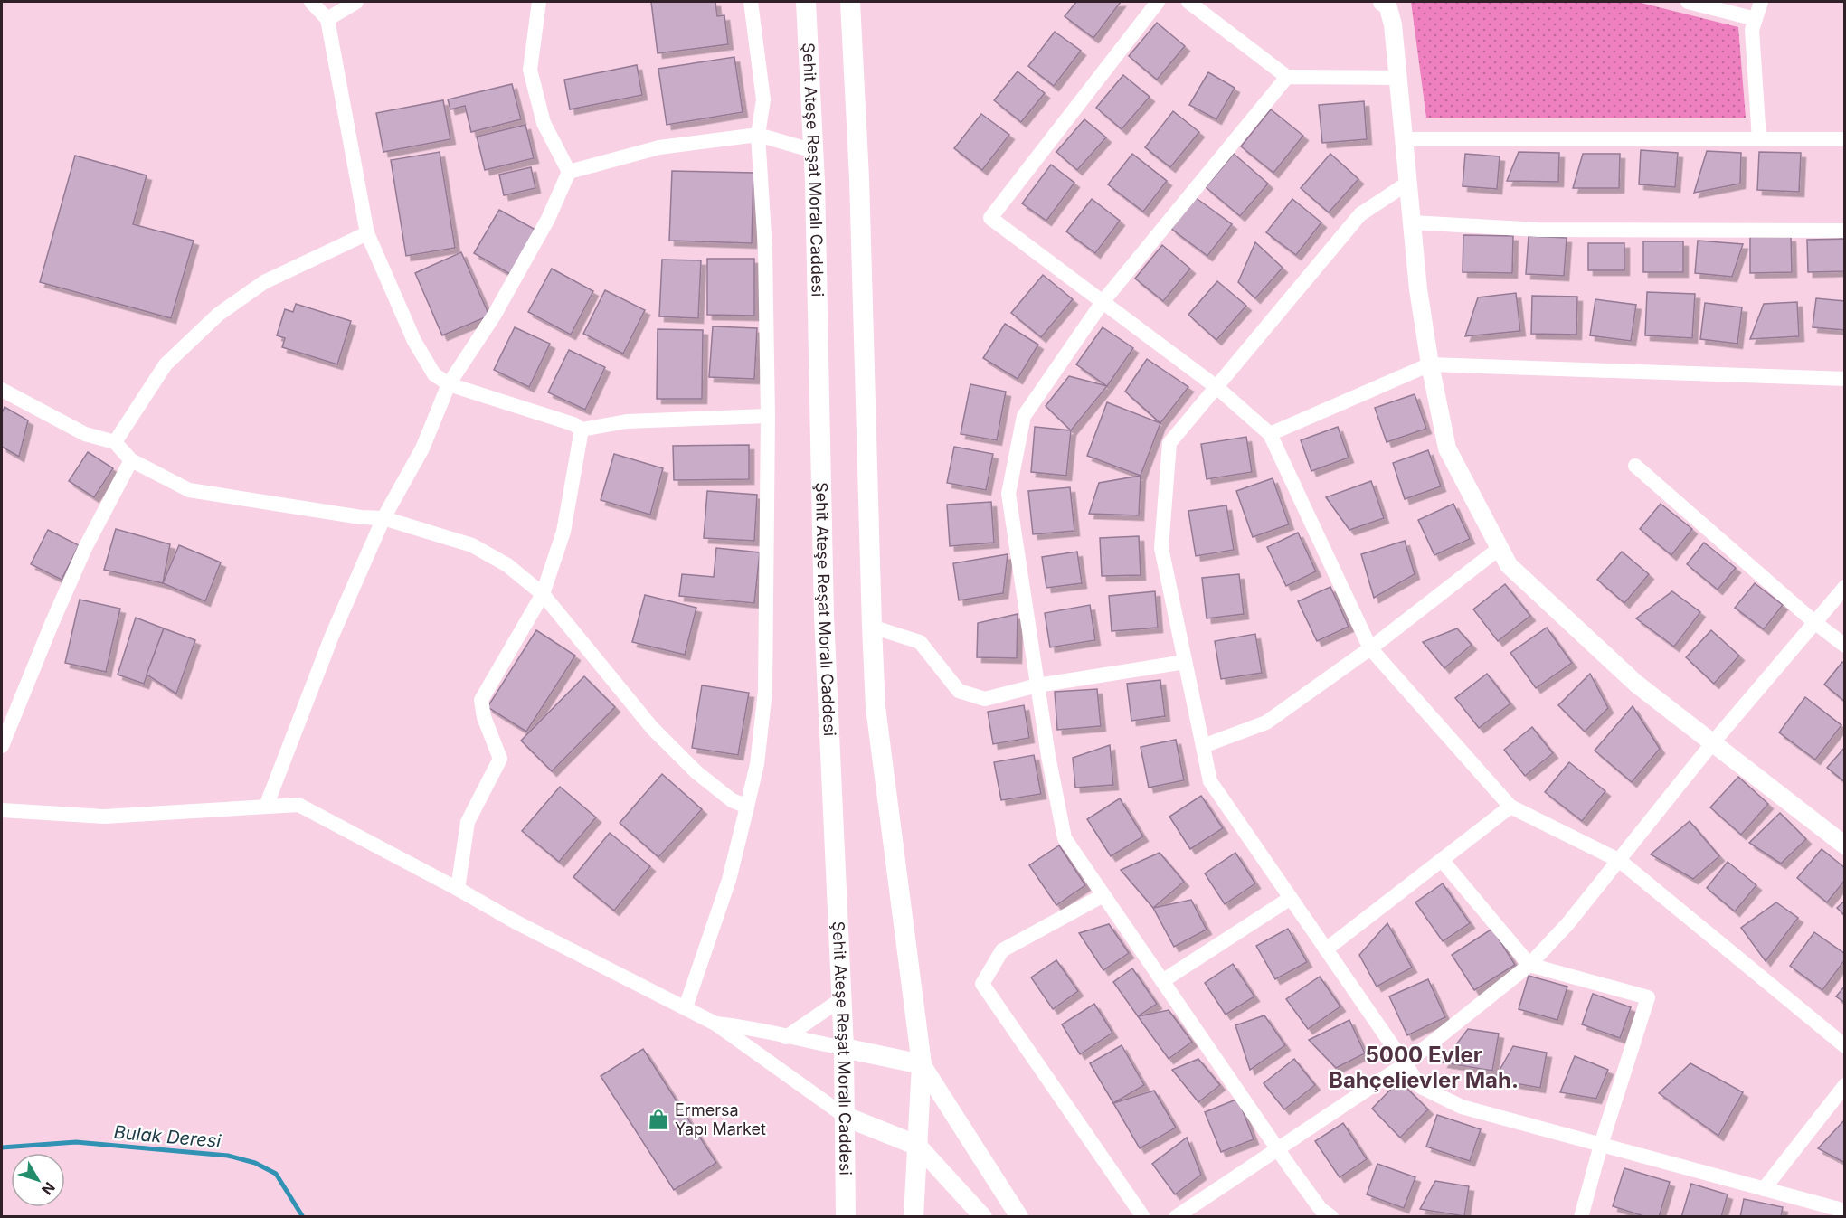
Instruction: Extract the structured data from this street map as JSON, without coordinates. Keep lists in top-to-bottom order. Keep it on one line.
{"streets":{"main road":["Şehit Ateşe Reşat Moralı Caddesi"]},"districts":["5000 Evler Bahçelievler Mah."],"water":["Bulak Deresi"],"places":{"shop":["Ermersa Yapı Market"]},"north":"bottom right"}
